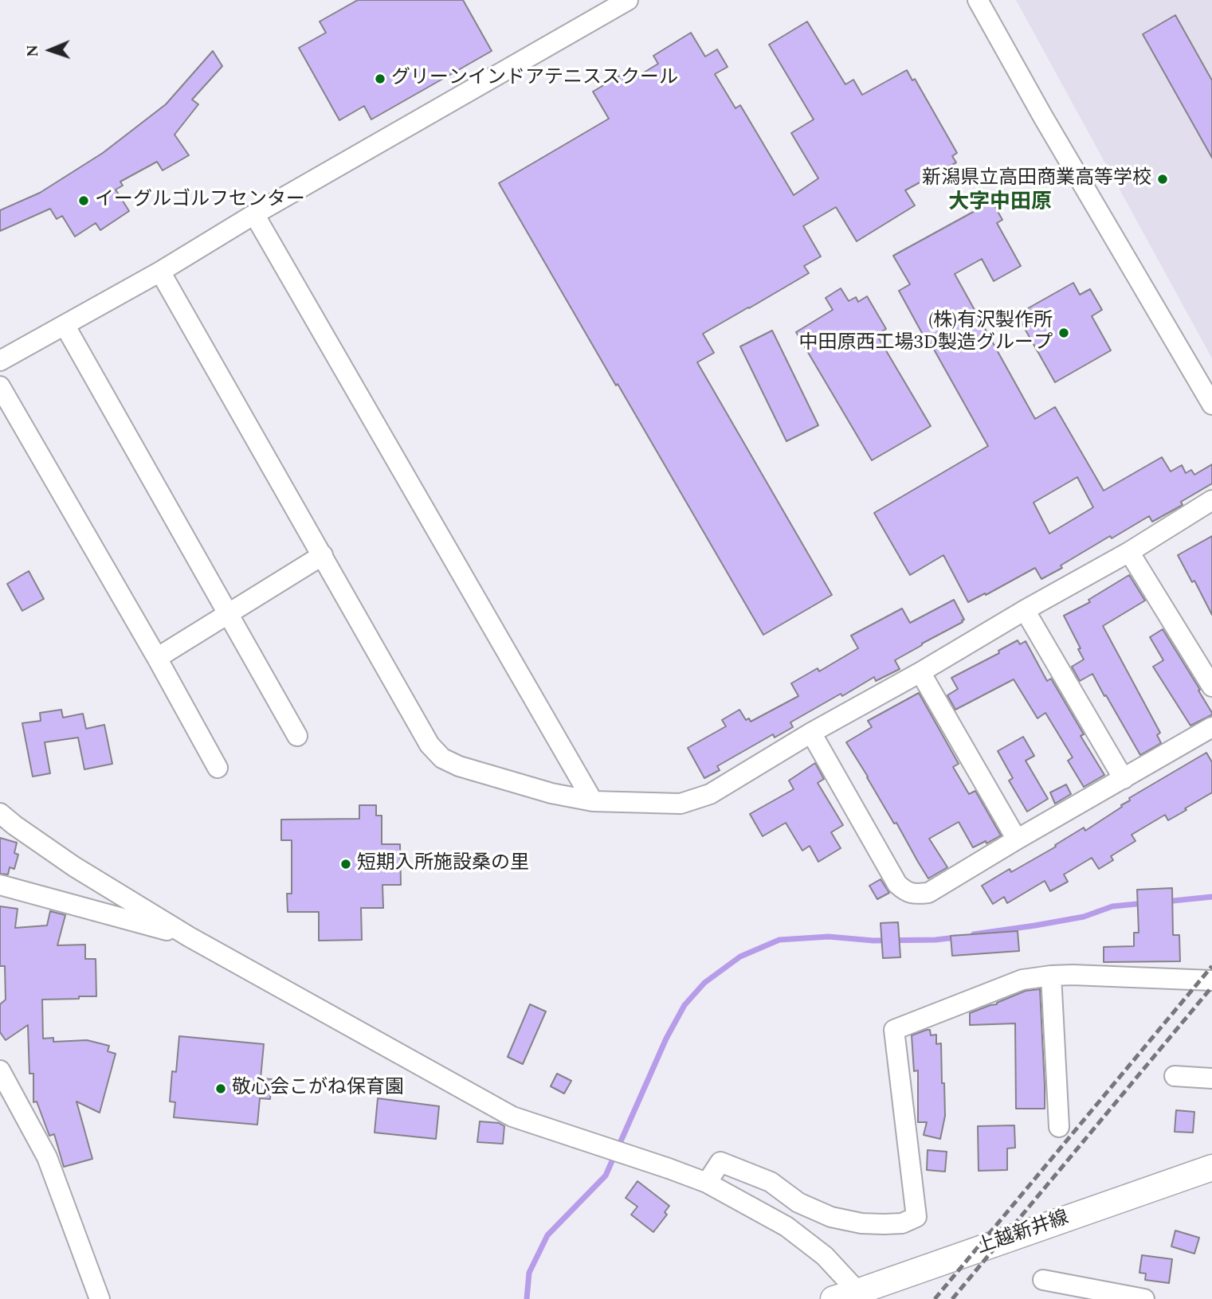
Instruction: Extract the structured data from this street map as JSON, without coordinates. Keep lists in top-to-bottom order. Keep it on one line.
{"streets":{"main road":["上越新井線"]},"districts":["大字中田原"],"places":["グリーンインドアテニススクール","新潟県立高田商業高等学校","イーグルゴルフセンター","(株)有沢製作所 中田原西工場3D製造グループ","短期入所施設桑の里","敬心会こがね保育園"],"north":"left"}
